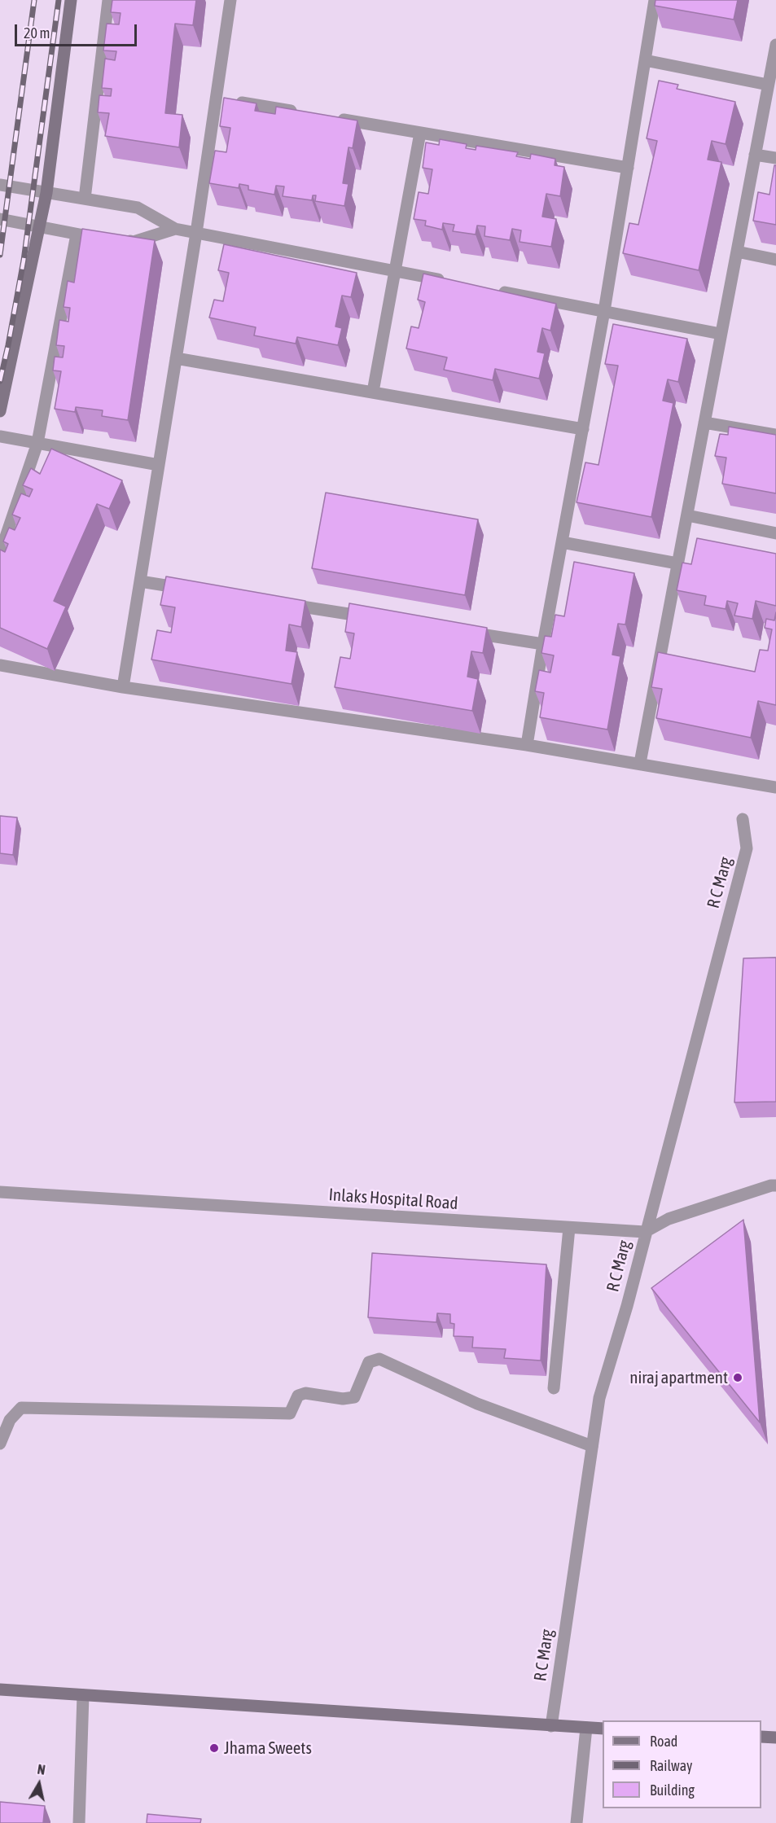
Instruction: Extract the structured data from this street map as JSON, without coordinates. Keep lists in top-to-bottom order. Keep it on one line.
{"streets":{"street":["R C Marg","Inlaks Hospital Road"]},"crossings":[["R C Marg","Inlaks Hospital Road"]],"places":["niraj apartment","Jhama Sweets"],"legend":["Road","Railway","Building"],"scale_bar":"20 m","north":"top"}
